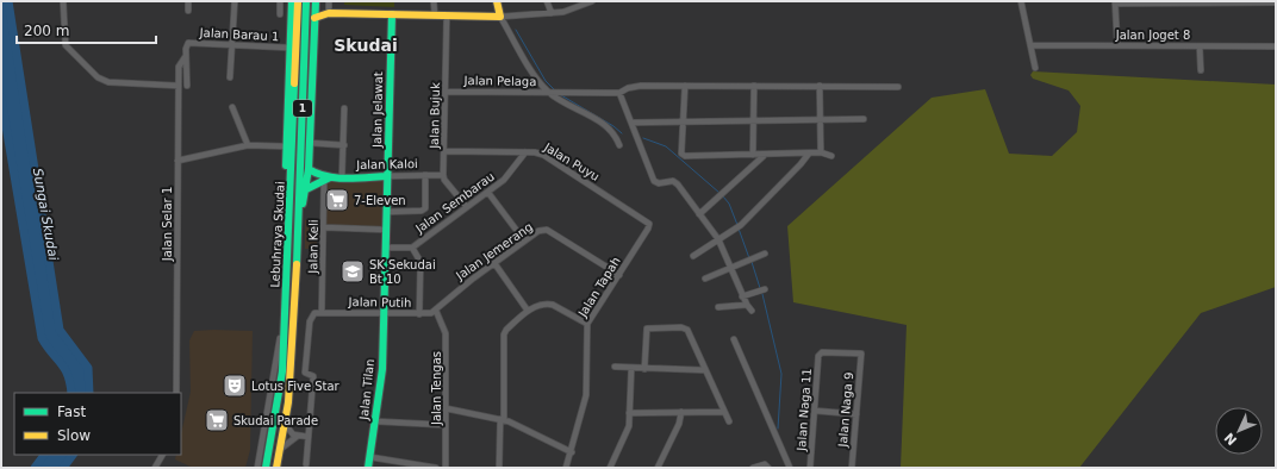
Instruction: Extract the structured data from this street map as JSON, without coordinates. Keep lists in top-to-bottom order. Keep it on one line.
{"streets":{"main road":["1","Jalan Jelawat","Jalan Kaloi","Lebuhraya Skudai","Jalan Tilan"],"street":["Jalan Barau 1","Jalan Joget 8","Jalan Pelaga","Jalan Bujuk","Jalan Puyu","Jalan Sembarau","Jalan Selar 1","Jalan Keli","Jalan Jemerang","Jalan Tapah","Jalan Putih","Jalan Tengas","Jalan Naga 11","Jalan Naga 9"]},"crossings":[["Jalan Barau 1","Jalan Selar 1"],["Jalan Pelaga","Jalan Bujuk"],["Jalan Jelawat","Jalan Kaloi"],["Jalan Jelawat","Jalan Sembarau"],["Jalan Jelawat","Jalan Tilan"],["Jalan Bujuk","Jalan Puyu"],["Jalan Bujuk","Jalan Kaloi"],["Jalan Puyu","Jalan Sembarau"],["Jalan Puyu","Jalan Tapah"],["Jalan Kaloi","Jalan Keli"],["Jalan Sembarau","Jalan Tilan"],["Jalan Keli","Jalan Putih"],["Jalan Jemerang","Jalan Tapah"],["Jalan Jemerang","Jalan Putih"],["Jalan Jemerang","Jalan Tengas"],["Jalan Putih","Jalan Tengas"],["Jalan Putih","Jalan Tilan"],["Jalan Naga 11","Jalan Naga 9"]],"districts":["Skudai"],"water":["Sungai Skudai"],"places":{"supermarket":["7-Eleven","Skudai Parade"],"school or university":["SK Sekudai Bt 10"],"theatre":["Lotus Five Star"]},"legend":["Fast","Slow"],"scale_bar":"200 m","north":"bottom left"}
